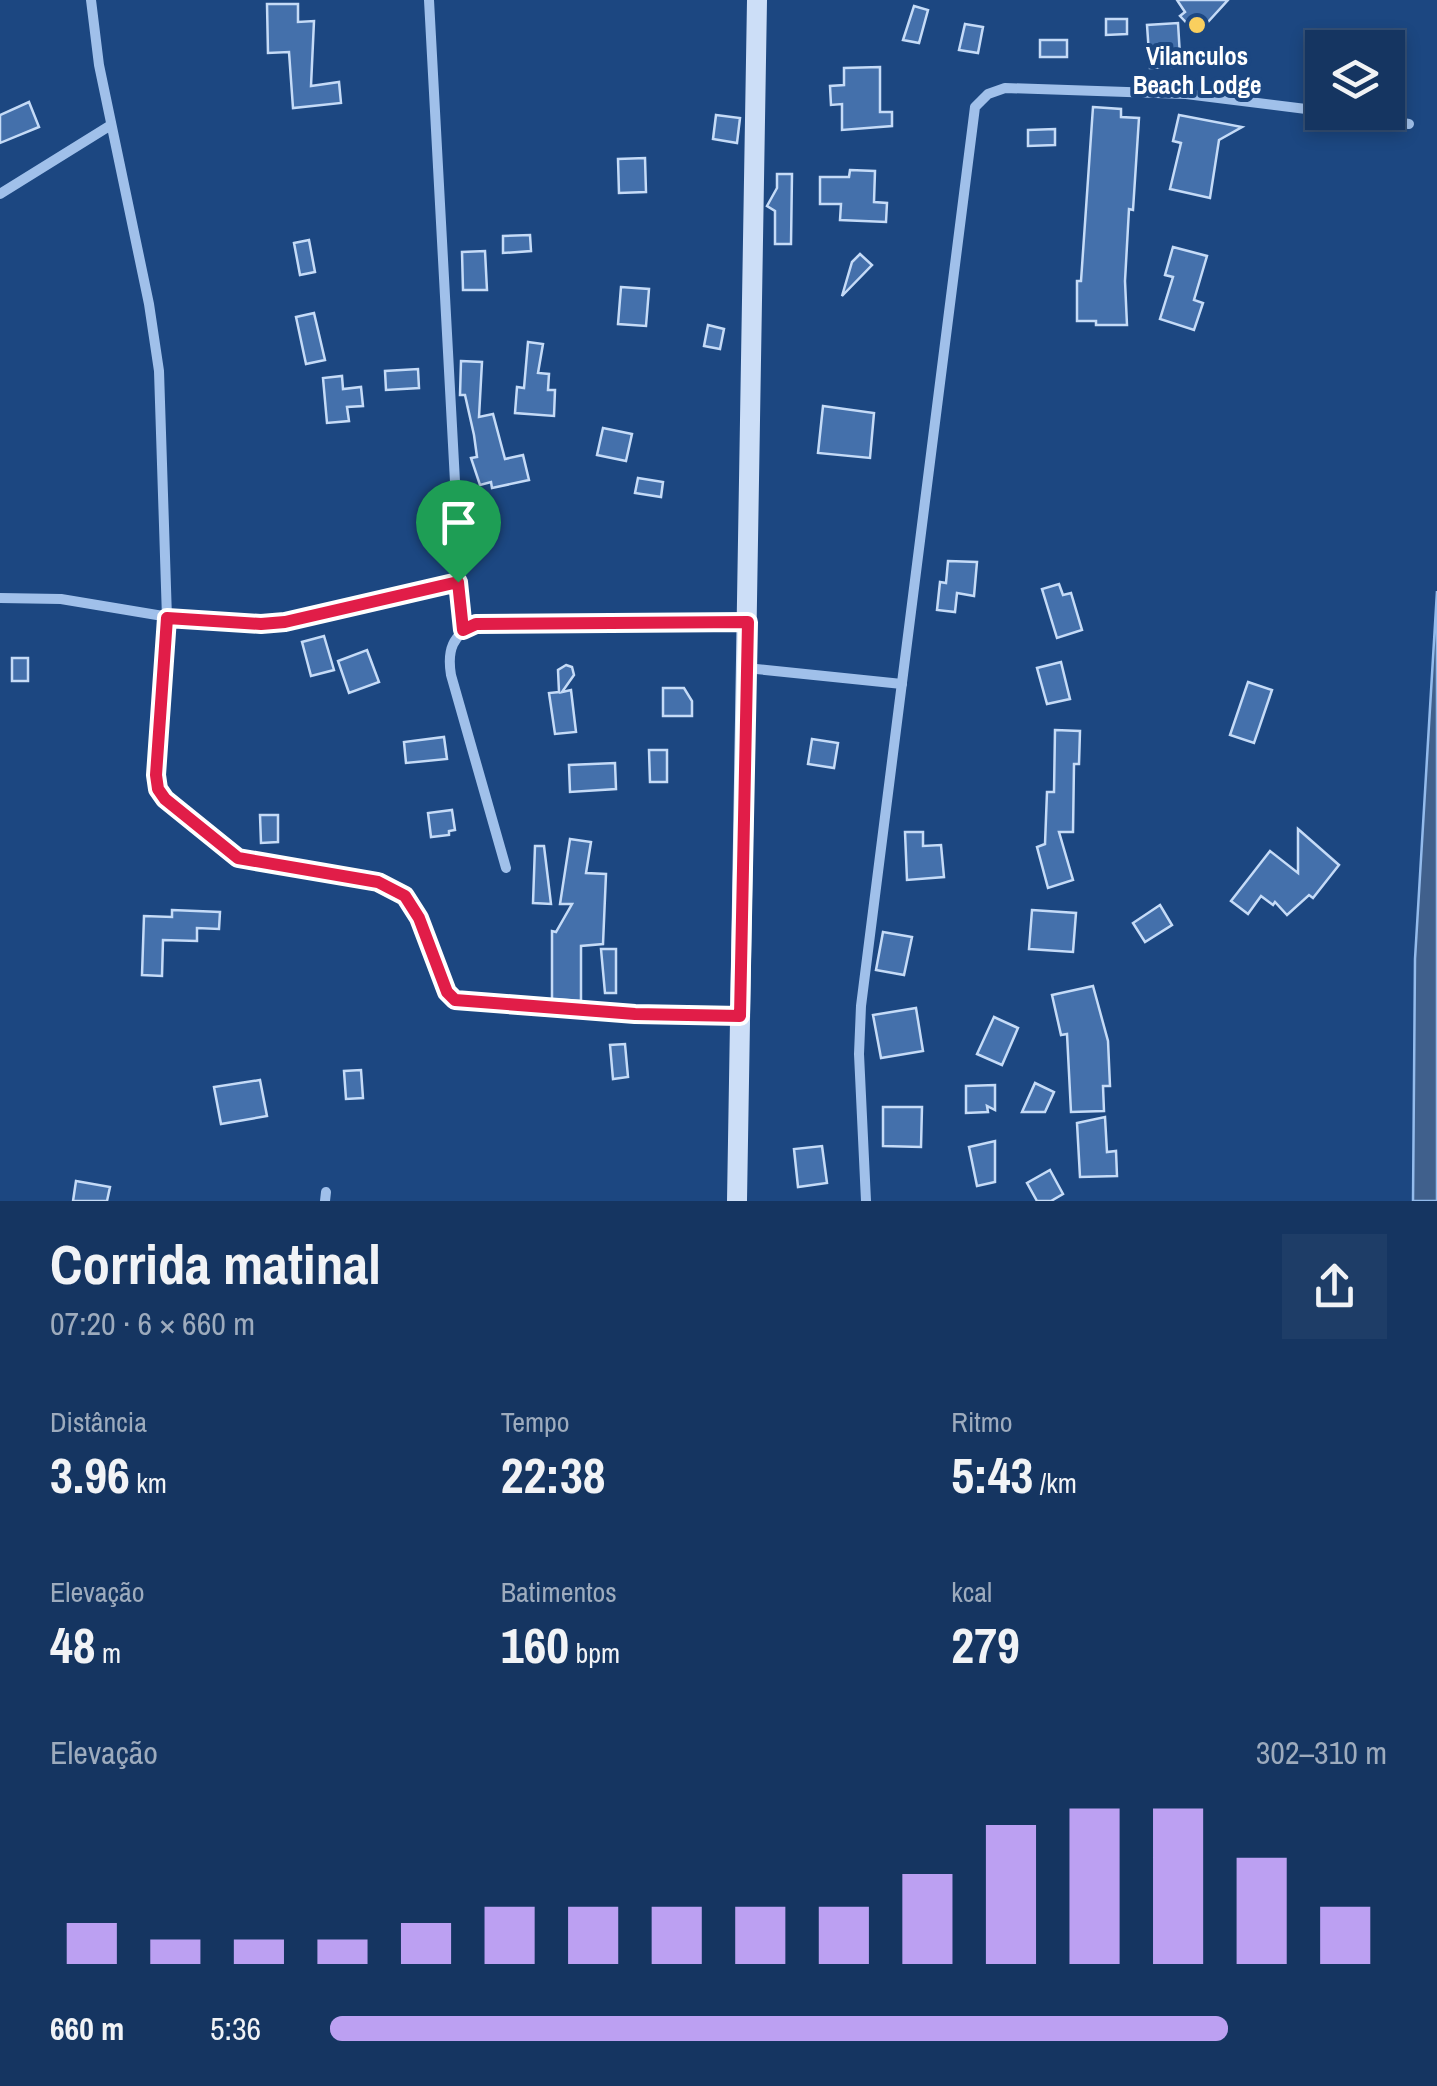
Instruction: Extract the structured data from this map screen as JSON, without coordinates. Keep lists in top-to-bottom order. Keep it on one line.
{"places":["Vilanculos Beach Lodge"],"page":{"heading":["Corrida matinal","07:20 · 6 × 660 m"],"stats":[["Distância","3.96 km"],["Tempo","22:38"],["Ritmo","5:43 /km"],["Elevação","48 m"],["Batimentos","160 bpm"],["kcal","279"]],"chart":["Elevação","302–310 m"],"list":[{"name":"660 m","note":"5:36"}]}}
